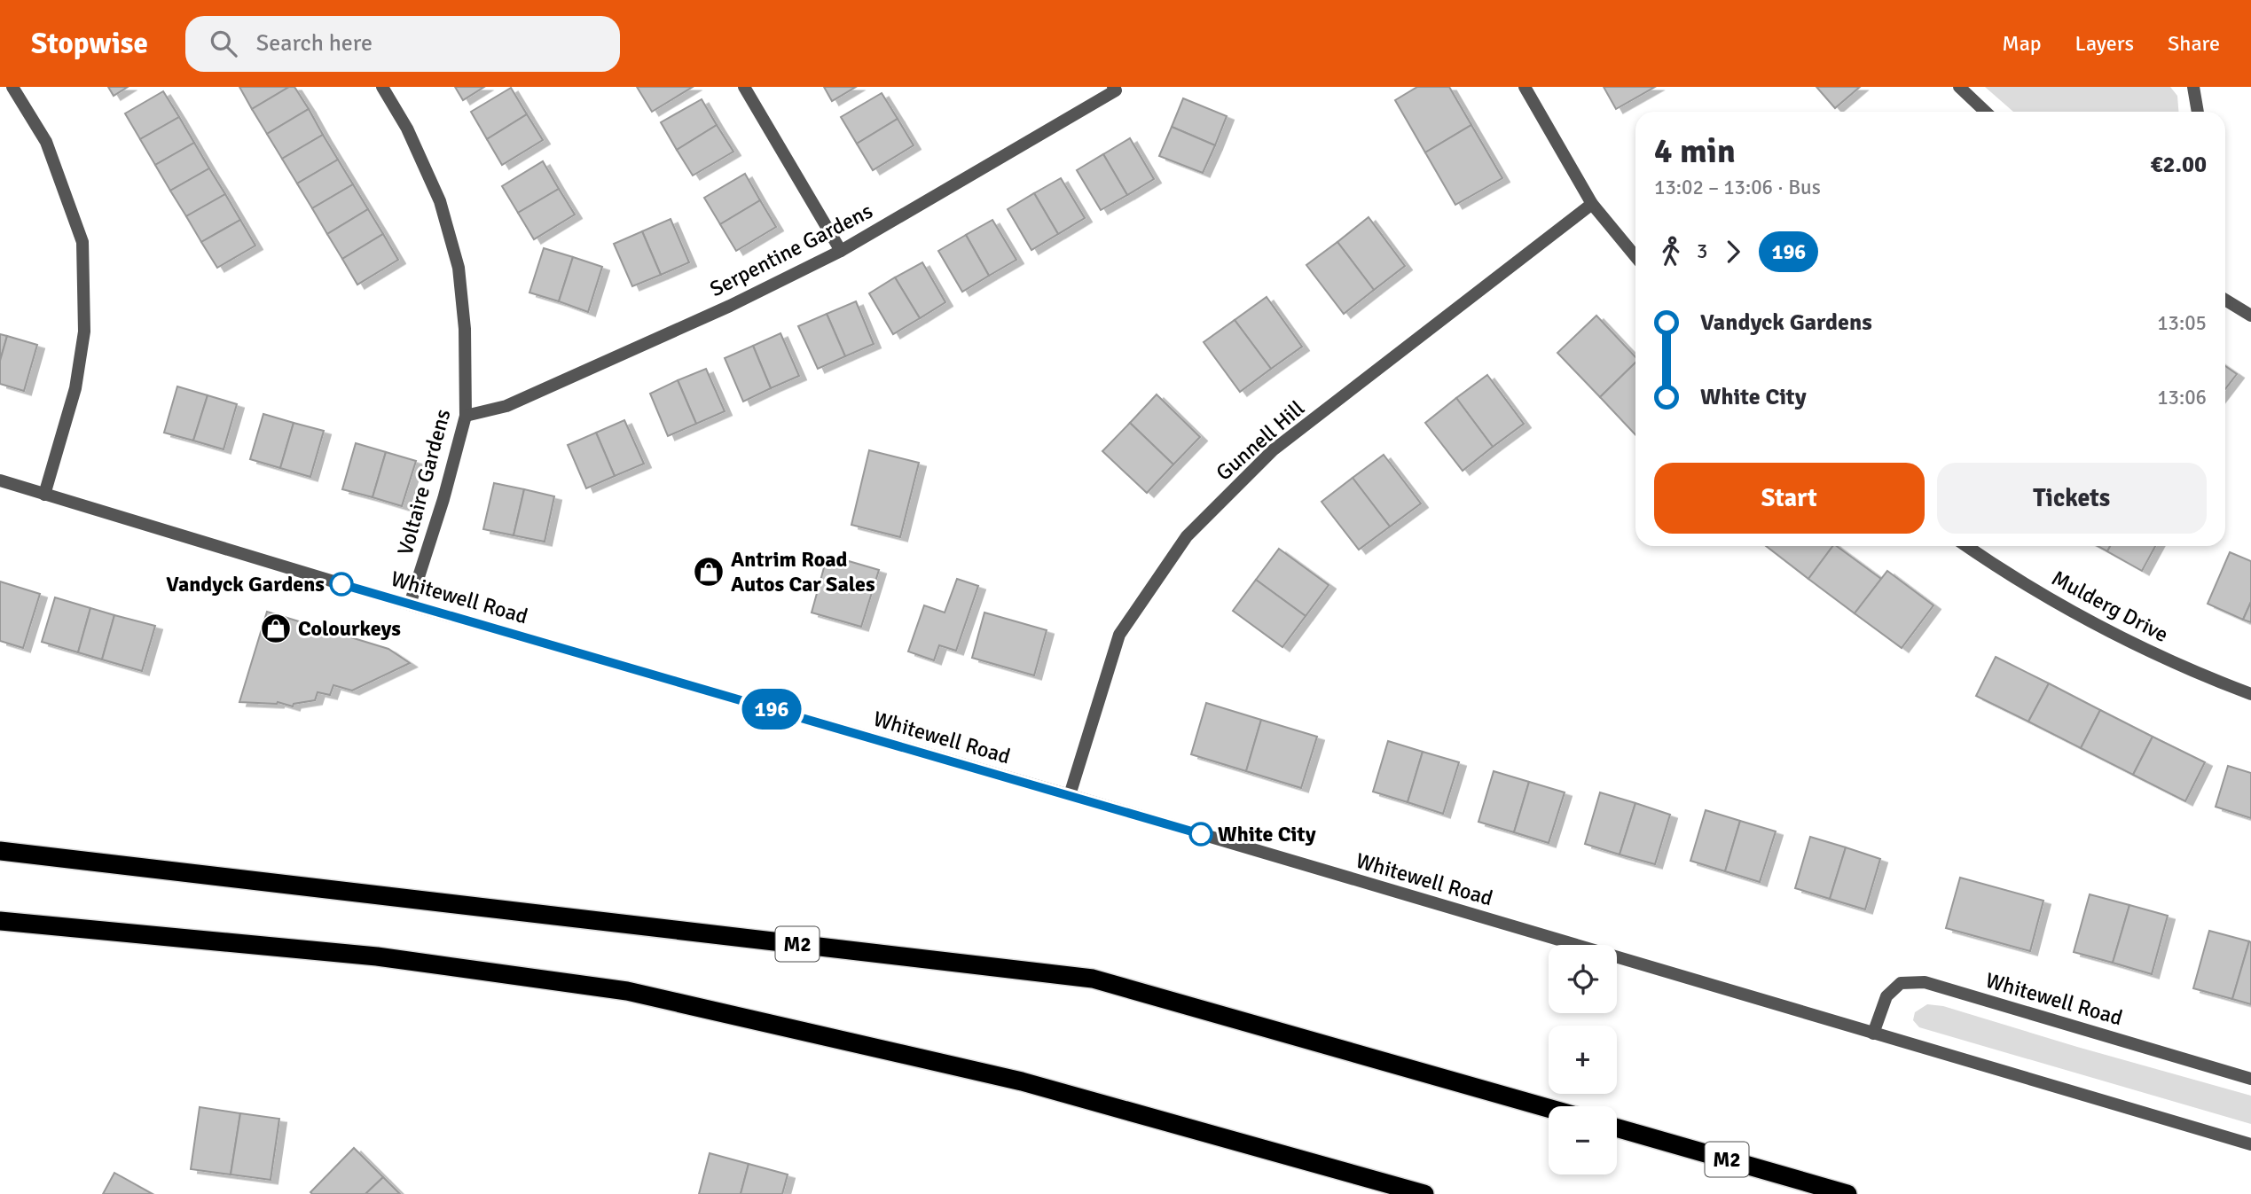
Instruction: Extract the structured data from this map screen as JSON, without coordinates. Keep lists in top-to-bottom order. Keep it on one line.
{"streets":{"highway":["M2"],"street":["Serpentine Gardens","Gunnell Hill","Voltaire Gardens","Whitewell Road","Mulderg Drive"]},"crossings":[["Serpentine Gardens","Voltaire Gardens"],["Gunnell Hill","Whitewell Road"],["Voltaire Gardens","Whitewell Road"]],"places":{"shop":["Antrim Road Autos Car Sales","Colourkeys"],"other":["Vandyck Gardens","White City"]},"lines":["bus line 196"],"page":{"header":"Stopwise","search":"Search here","nav":["Map","Layers","Share"],"on_map":"196","heading":["4 min","13:02 – 13:06 · Bus","€2.00"],"legs":["3","196"],"list":[{"name":"Vandyck Gardens","value":"13:05"},{"name":"White City","value":"13:06"}],"buttons":["Start","Tickets"],"map_buttons":["+","−"]}}
